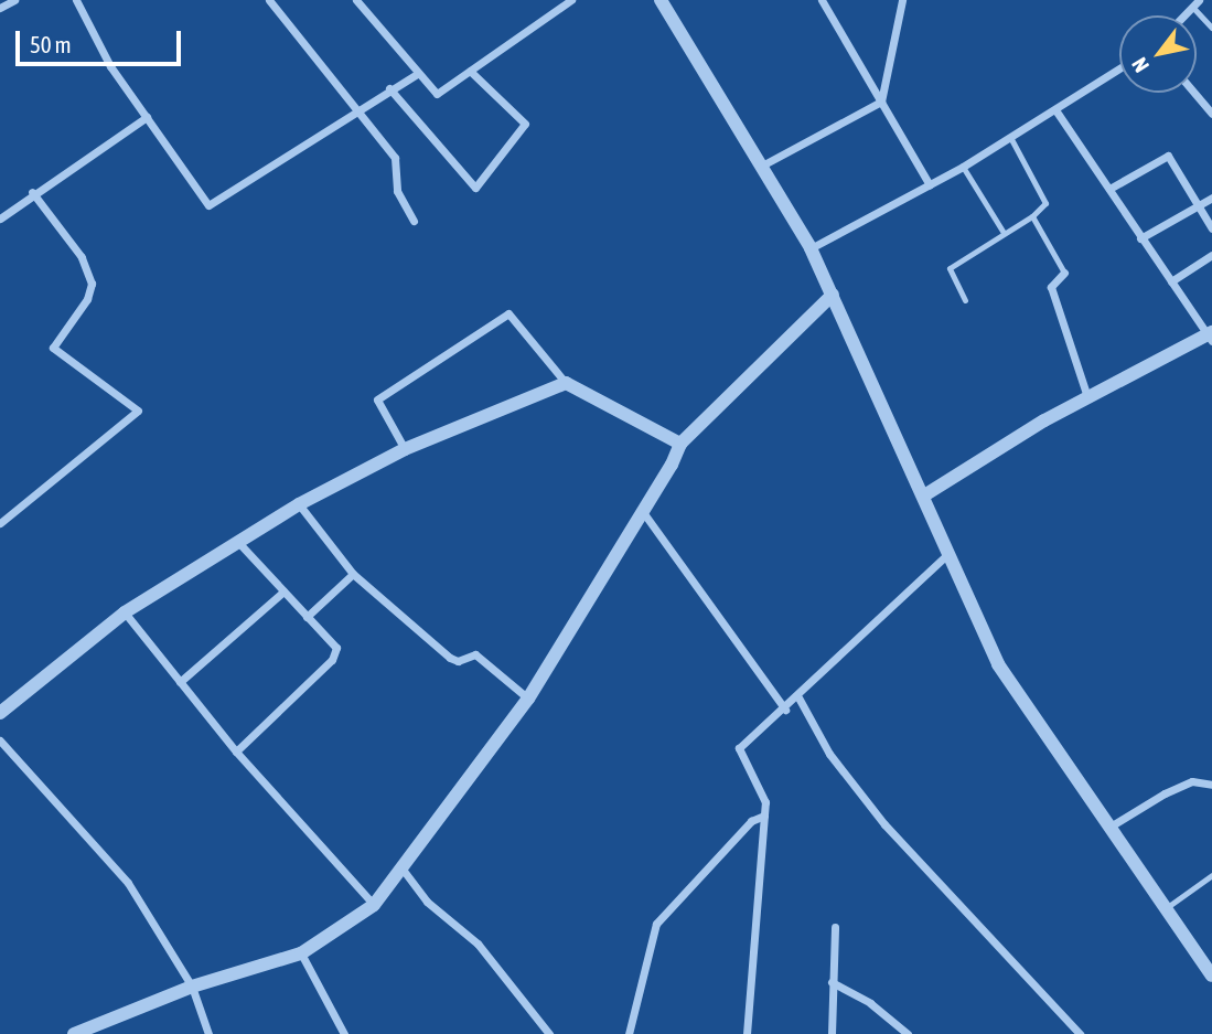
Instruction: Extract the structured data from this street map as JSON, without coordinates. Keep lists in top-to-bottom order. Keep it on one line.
{"scale_bar":"50 m","north":"bottom left"}
